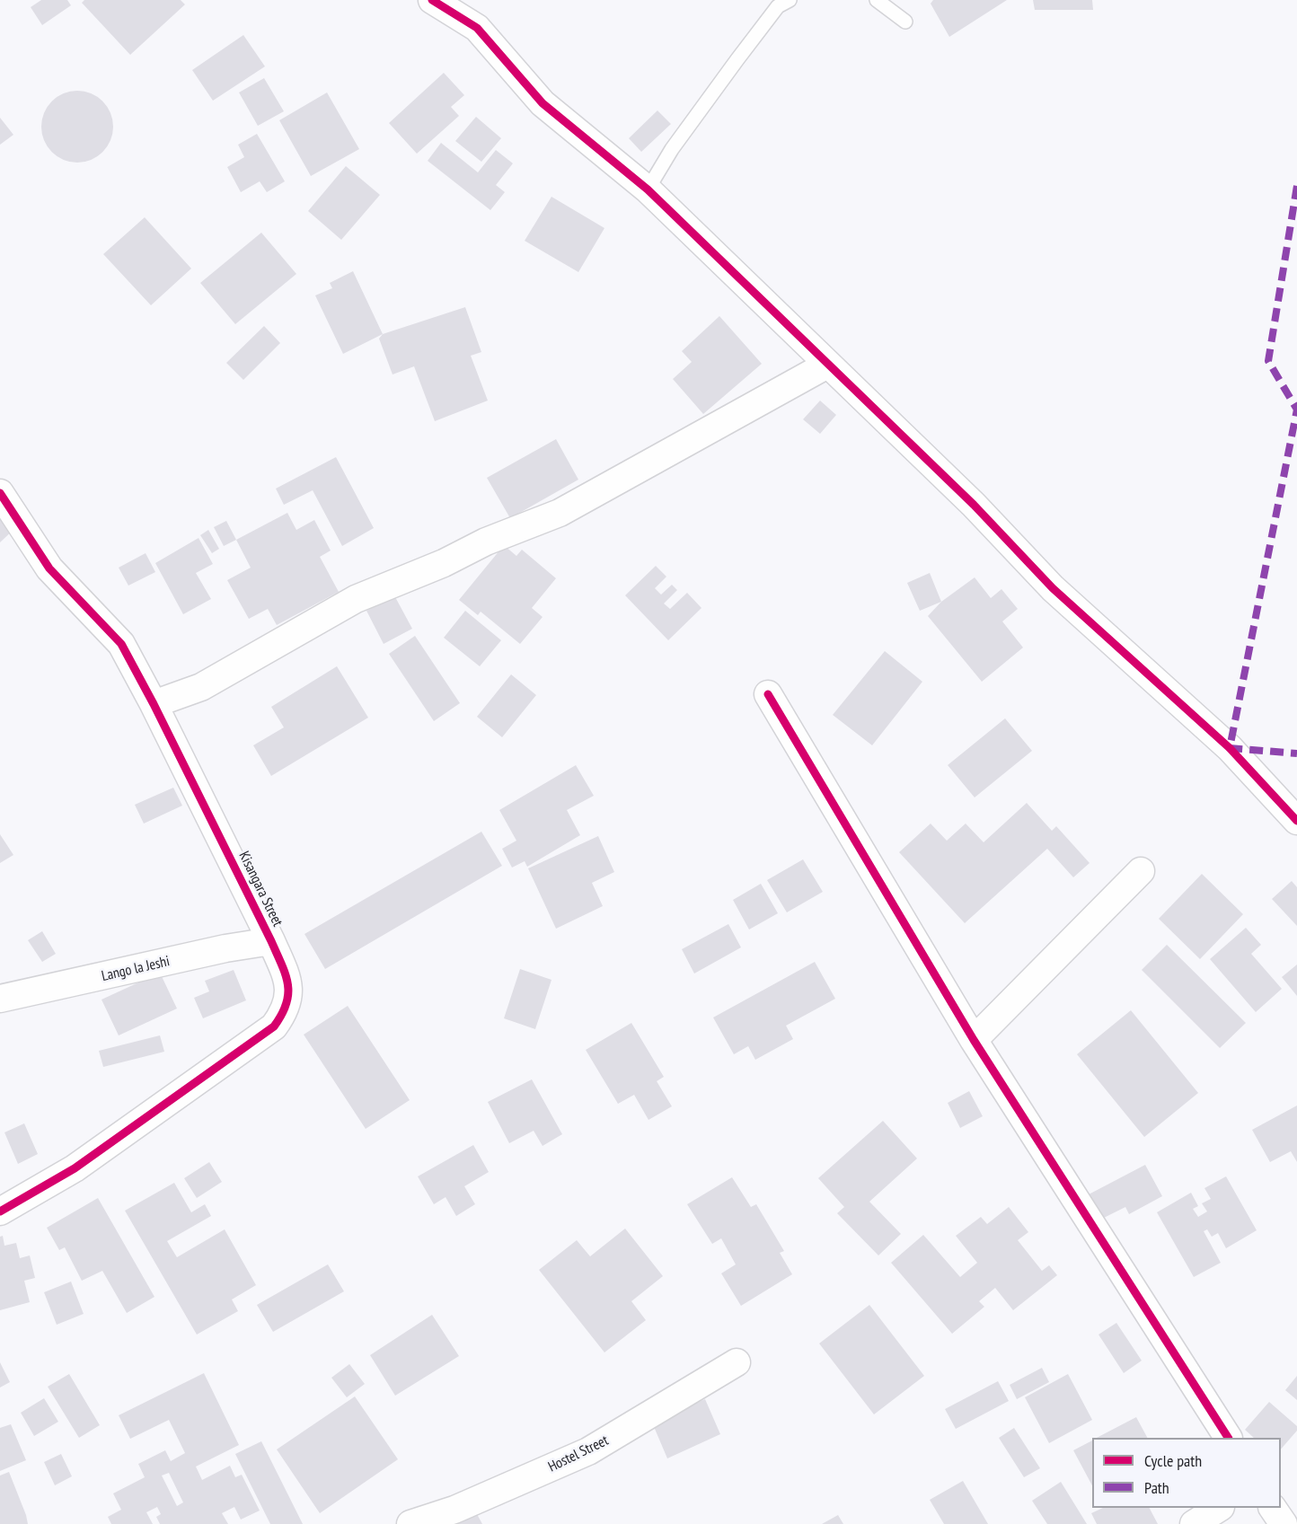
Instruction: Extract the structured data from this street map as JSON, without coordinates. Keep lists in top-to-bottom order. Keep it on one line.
{"streets":{"street":["Kisangara Street","Lango la Jeshi","Hostel Street"]},"crossings":[["Kisangara Street","Lango la Jeshi"]],"legend":["Cycle path","Path"]}
